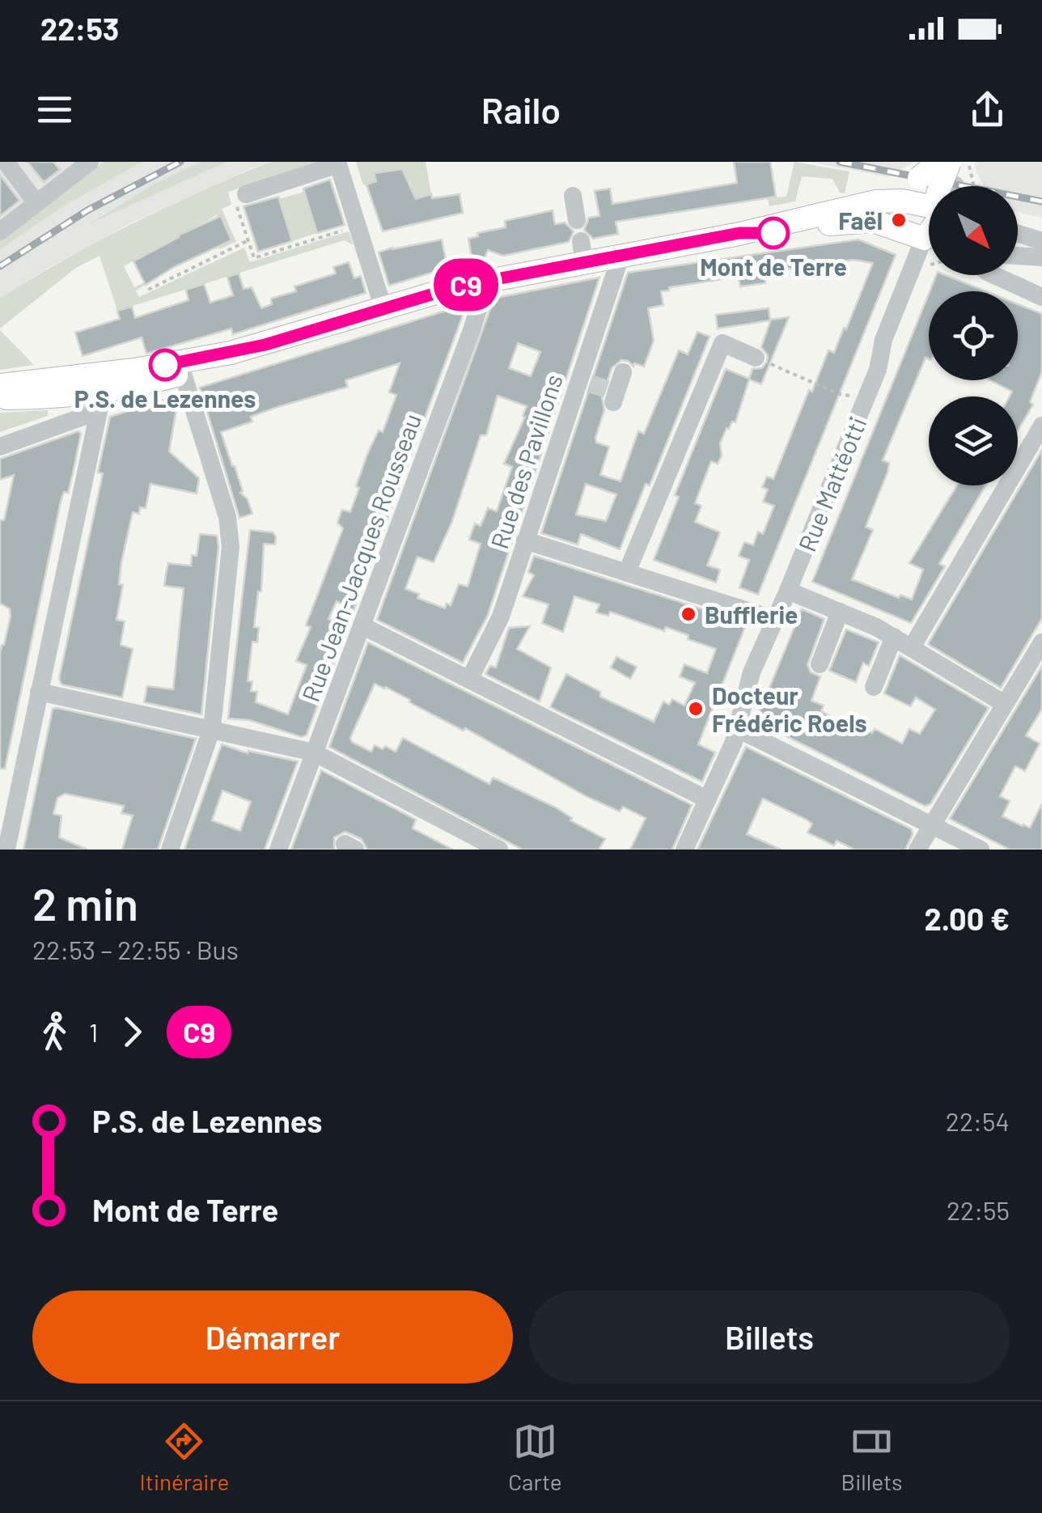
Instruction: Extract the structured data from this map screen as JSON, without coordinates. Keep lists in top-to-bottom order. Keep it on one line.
{"streets":{"street":["Rue des Pavillons","Rue Mattéotti","Rue Jean-Jacques Rousseau"]},"places":["Faël","Mont de Terre","P.S. de Lezennes","Bufflerie","Docteur Frédéric Roels"],"lines":["bus line C9"],"north":"bottom right","page":{"status":"22:53","header":"Railo","on_map":"C9","heading":["2 min","22:53 – 22:55 · Bus","2.00 €"],"legs":["1","C9"],"list":[{"name":"P.S. de Lezennes","value":"22:54"},{"name":"Mont de Terre","value":"22:55"}],"buttons":["Démarrer","Billets"],"tabs":["Itinéraire","Carte","Billets"]}}
